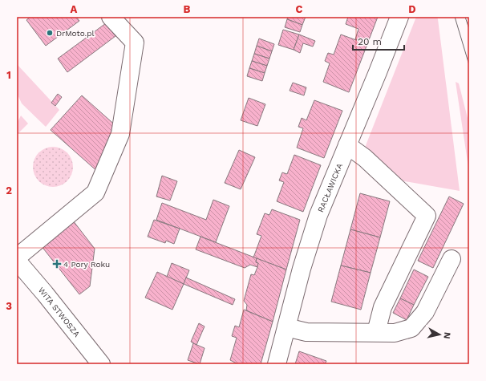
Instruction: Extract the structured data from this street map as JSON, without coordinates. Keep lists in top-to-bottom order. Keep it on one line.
{"streets":{"street":["RACŁAWICKA","WITA STWOSZA"]},"places":{"other":["DrMoto.pl"],"health":["4 Pory Roku"]},"scale_bar":"20 m","north":"right","grid":{"columns":["A","B","C","D"],"rows":["1","2","3"]}}
